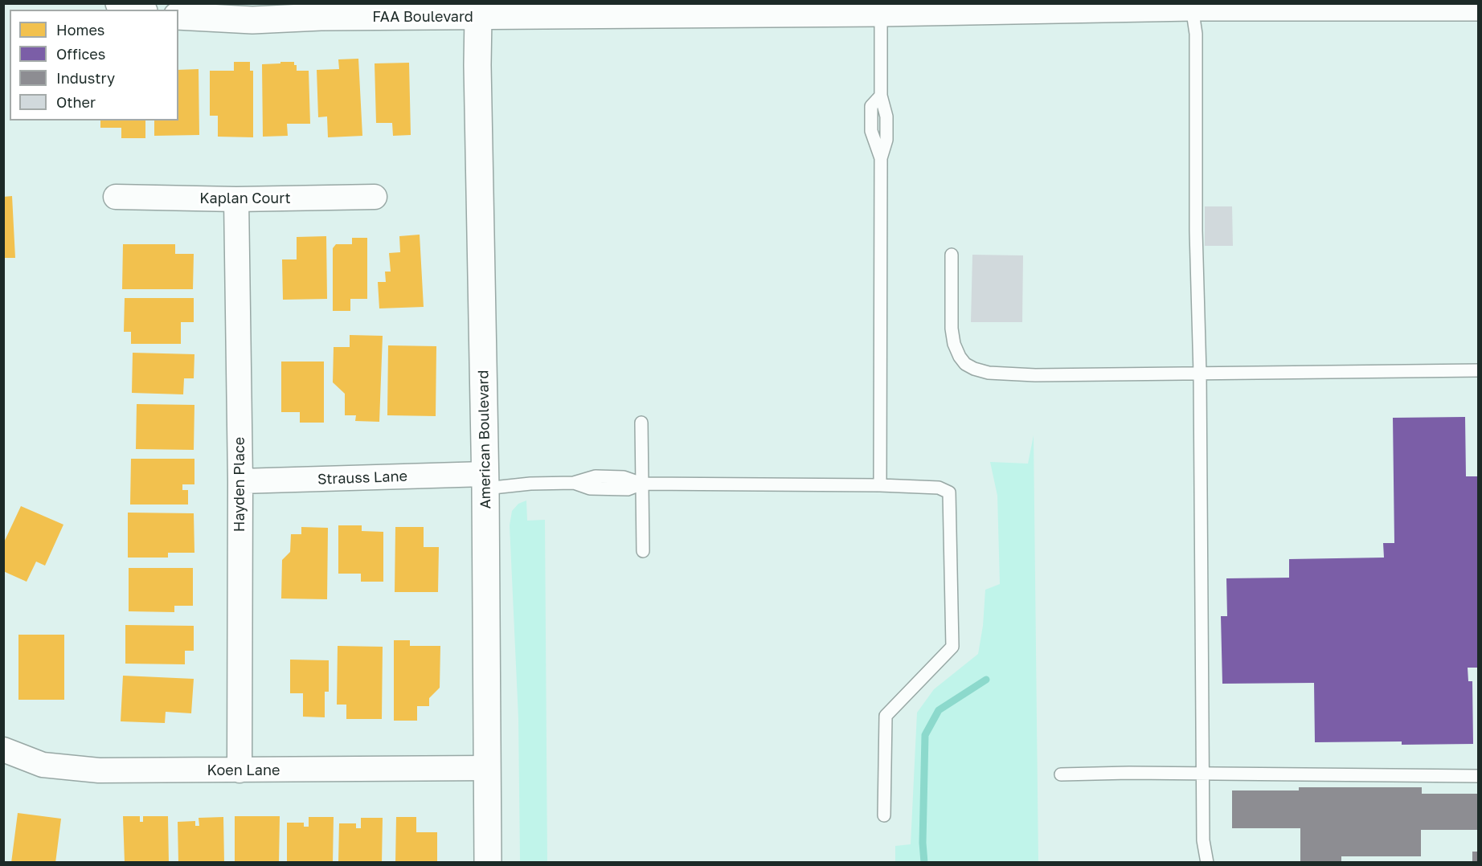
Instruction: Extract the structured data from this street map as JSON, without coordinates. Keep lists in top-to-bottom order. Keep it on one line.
{"streets":{"street":["FAA Boulevard","Kaplan Court","American Boulevard","Strauss Lane","Hayden Place","Koen Lane"]},"crossings":[["FAA Boulevard","American Boulevard"],["Kaplan Court","Hayden Place"],["American Boulevard","Strauss Lane"],["American Boulevard","Koen Lane"],["Strauss Lane","Hayden Place"],["Hayden Place","Koen Lane"]],"legend":["Homes","Offices","Industry","Other"]}
